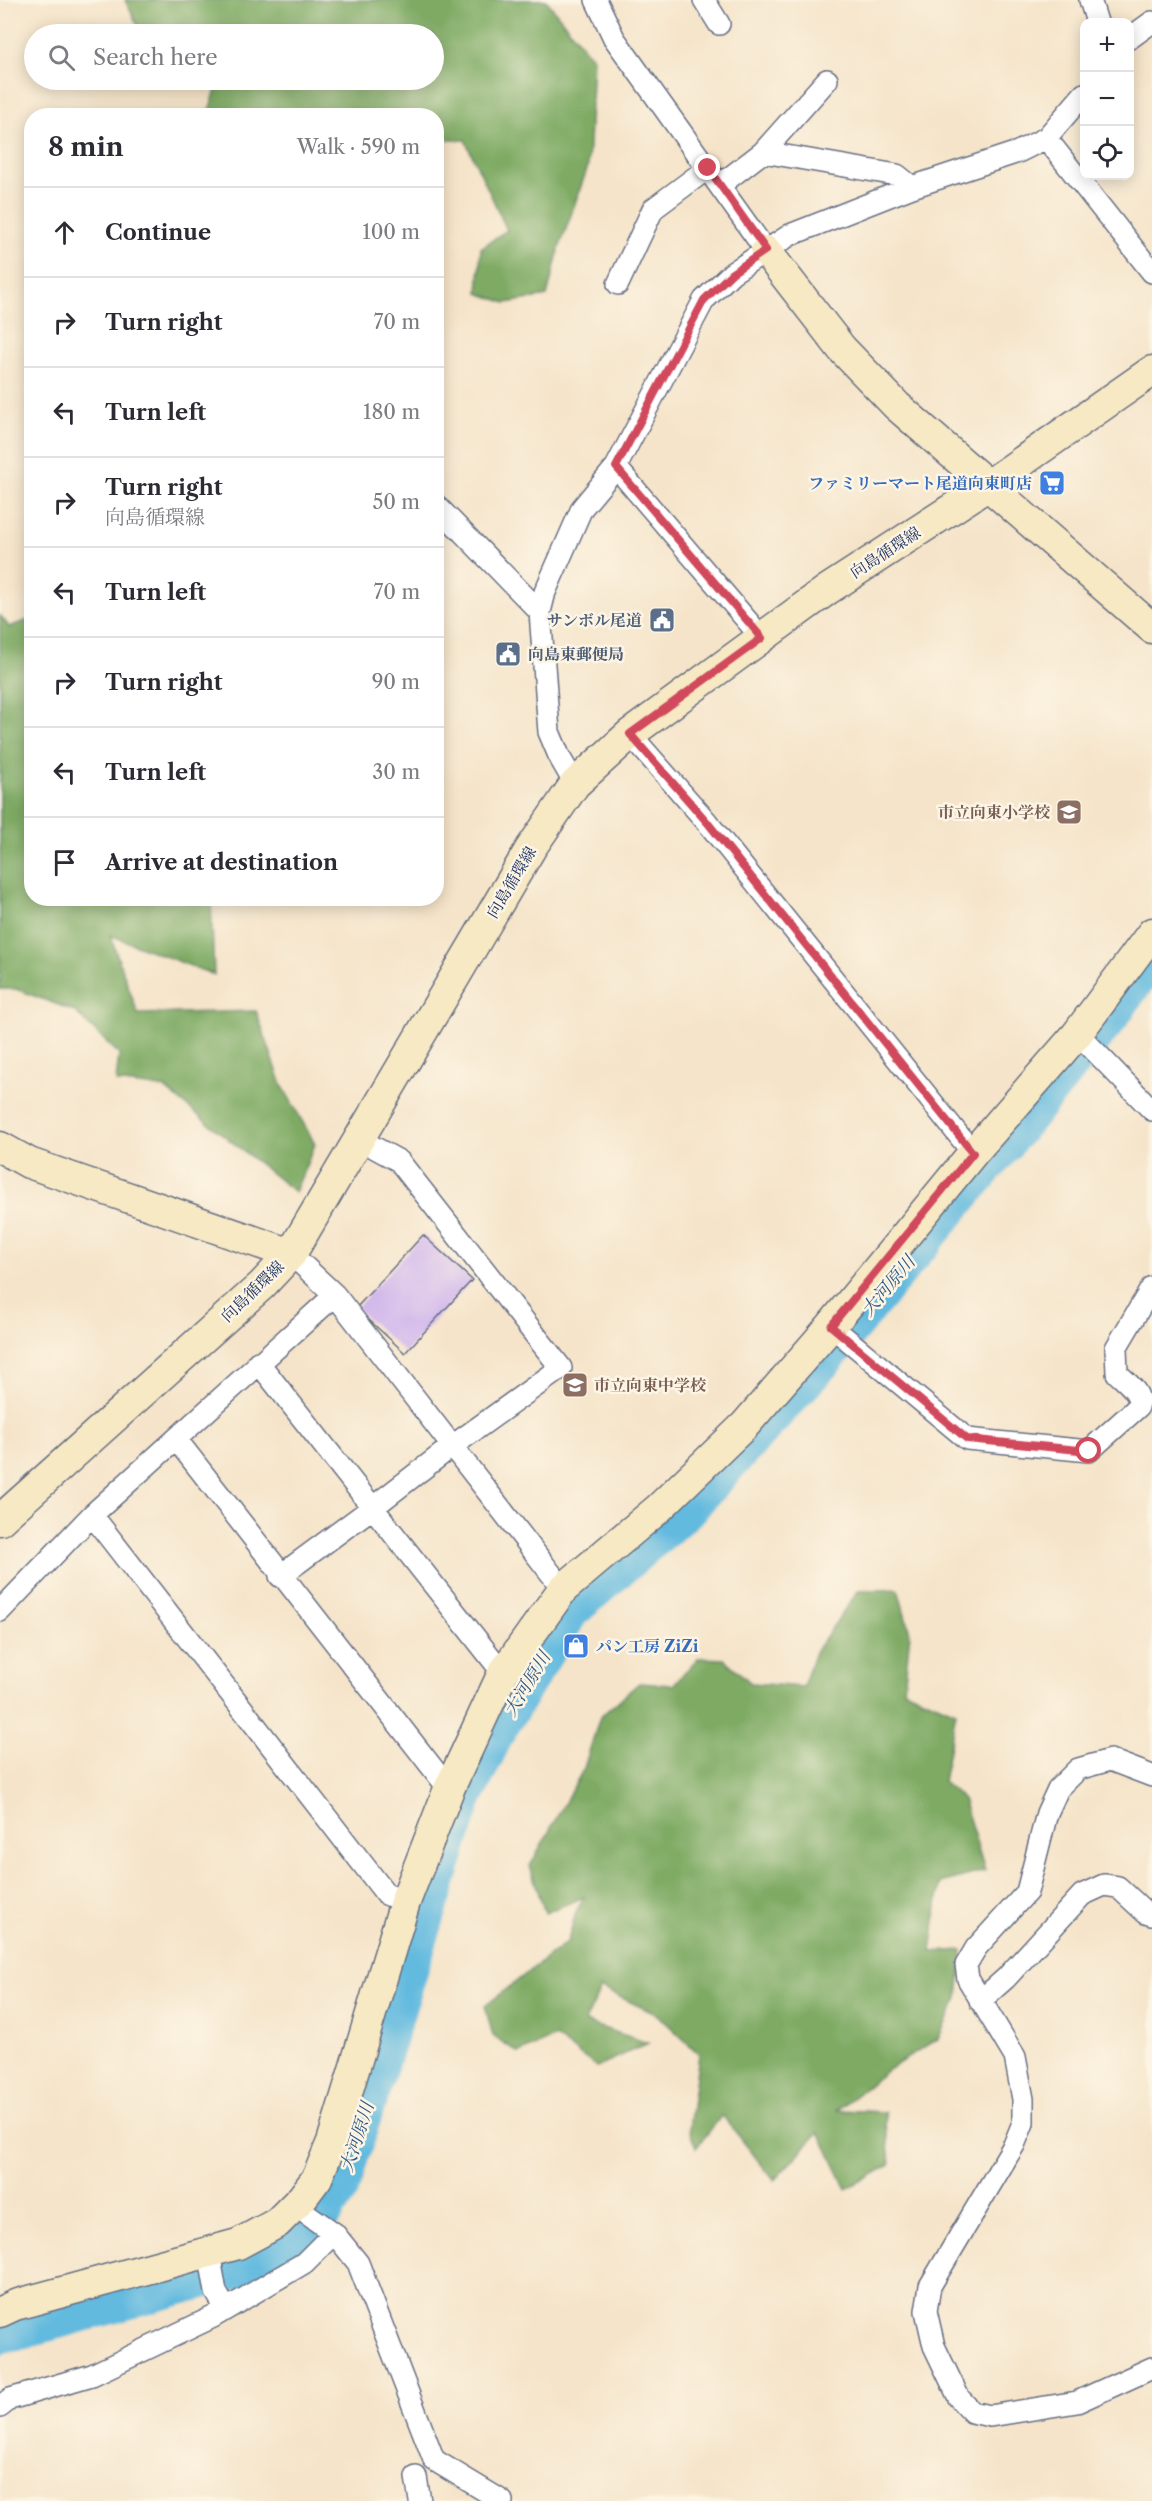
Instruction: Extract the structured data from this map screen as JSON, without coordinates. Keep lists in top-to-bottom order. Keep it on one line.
{"streets":{"street":["向島循環線"]},"water":["大河原川"],"places":{"supermarket":["ファミリーマート尾道向東町店"],"public building":["サンボル尾道","向島東郵便局"],"school or university":["市立向東小学校","市立向東中学校"],"shop":["パン工房 ZiZi"]},"page":{"map_buttons":["+","−"],"search":"Search here","heading":["8 min","Walk · 590 m"],"list":[["Continue","100 m"],["Turn right","70 m"],["Turn left","180 m"],["Turn right","向島循環線","50 m"],["Turn left","70 m"],["Turn right","90 m"],["Turn left","30 m"],"Arrive at destination"]}}
